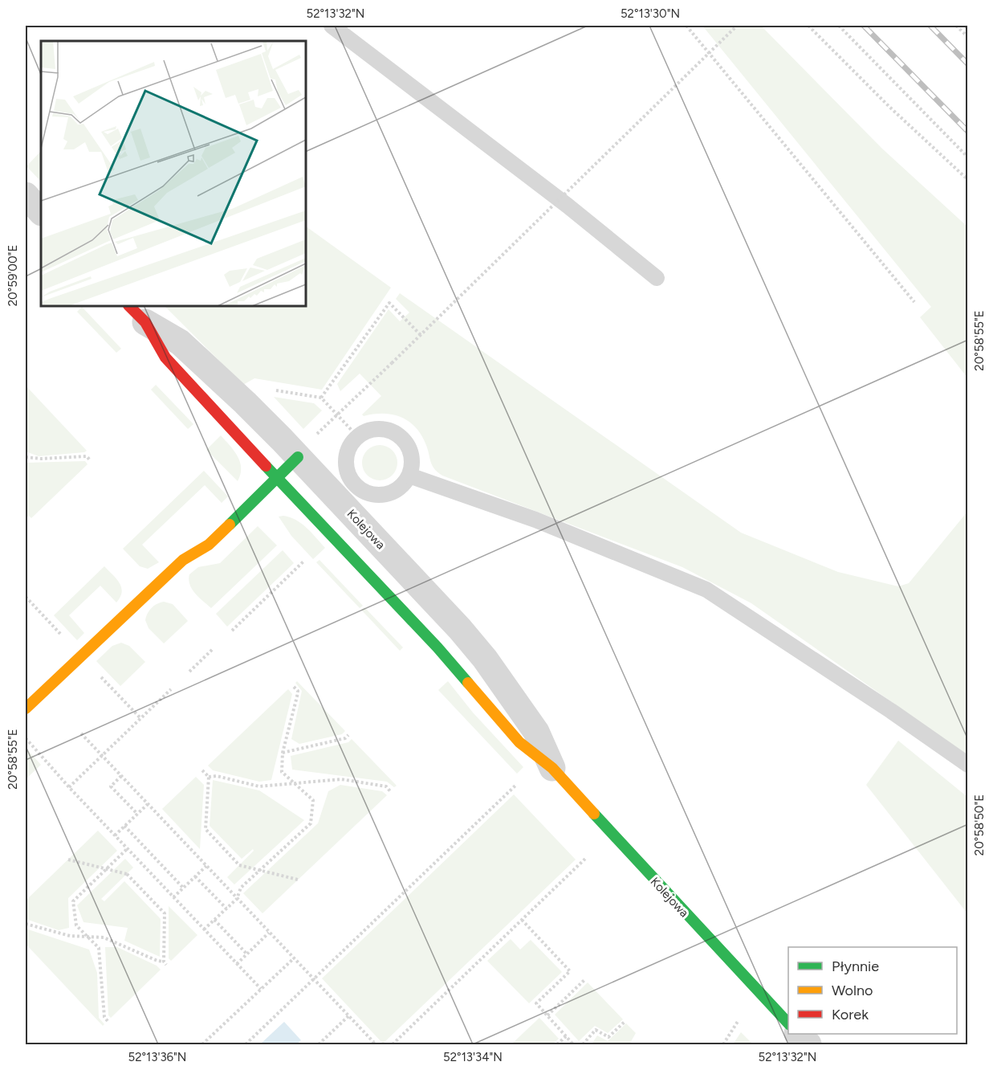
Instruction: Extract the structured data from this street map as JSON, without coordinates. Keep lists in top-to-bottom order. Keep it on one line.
{"streets":{"street":["Kolejowa"]},"legend":["Płynnie","Wolno","Korek"],"coordinates":["52°13'32\"N","52°13'30\"N","20°59'00\"E","20°58'55\"E","20°58'50\"E","52°13'36\"N","52°13'34\"N"]}
